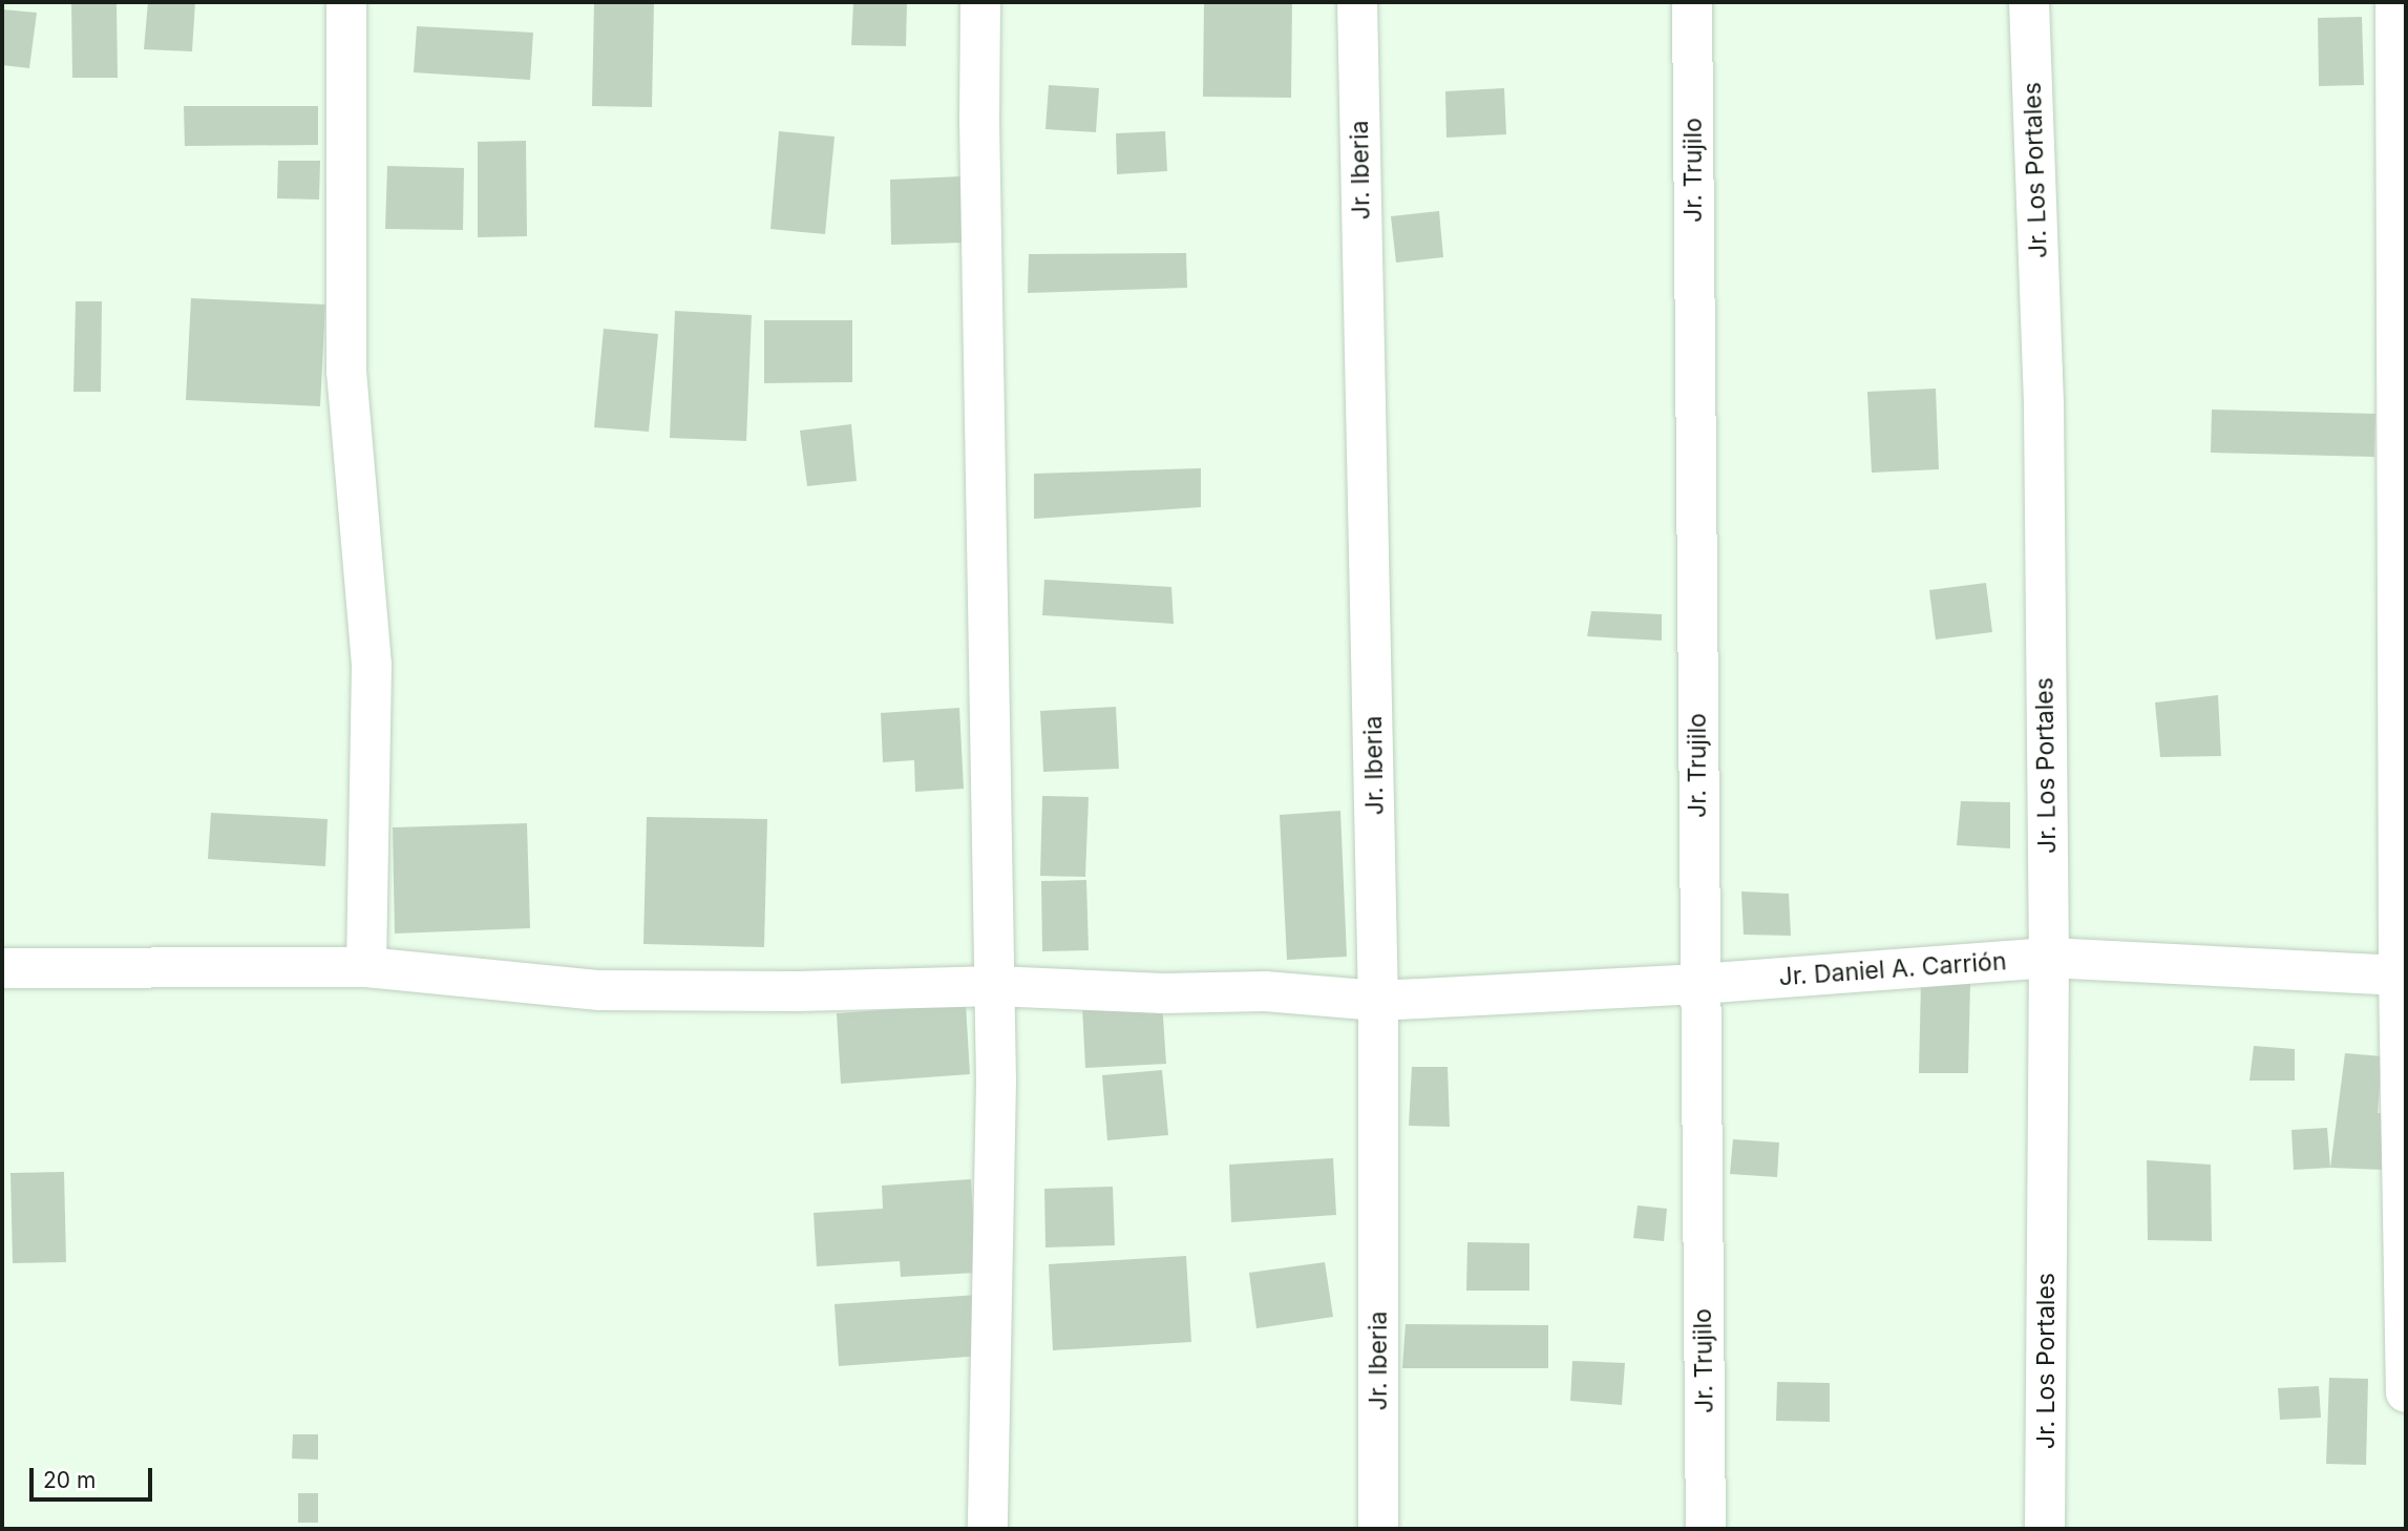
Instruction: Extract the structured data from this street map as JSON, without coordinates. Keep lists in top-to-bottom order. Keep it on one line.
{"streets":{"street":["Jr. Iberia","Jr. Trujilo","Jr. Los Portales","Jr. Daniel A. Carrión"]},"crossings":[["Jr. Iberia","Jr. Daniel A. Carrión"],["Jr. Trujilo","Jr. Daniel A. Carrión"],["Jr. Los Portales","Jr. Daniel A. Carrión"]],"scale_bar":"20 m"}
